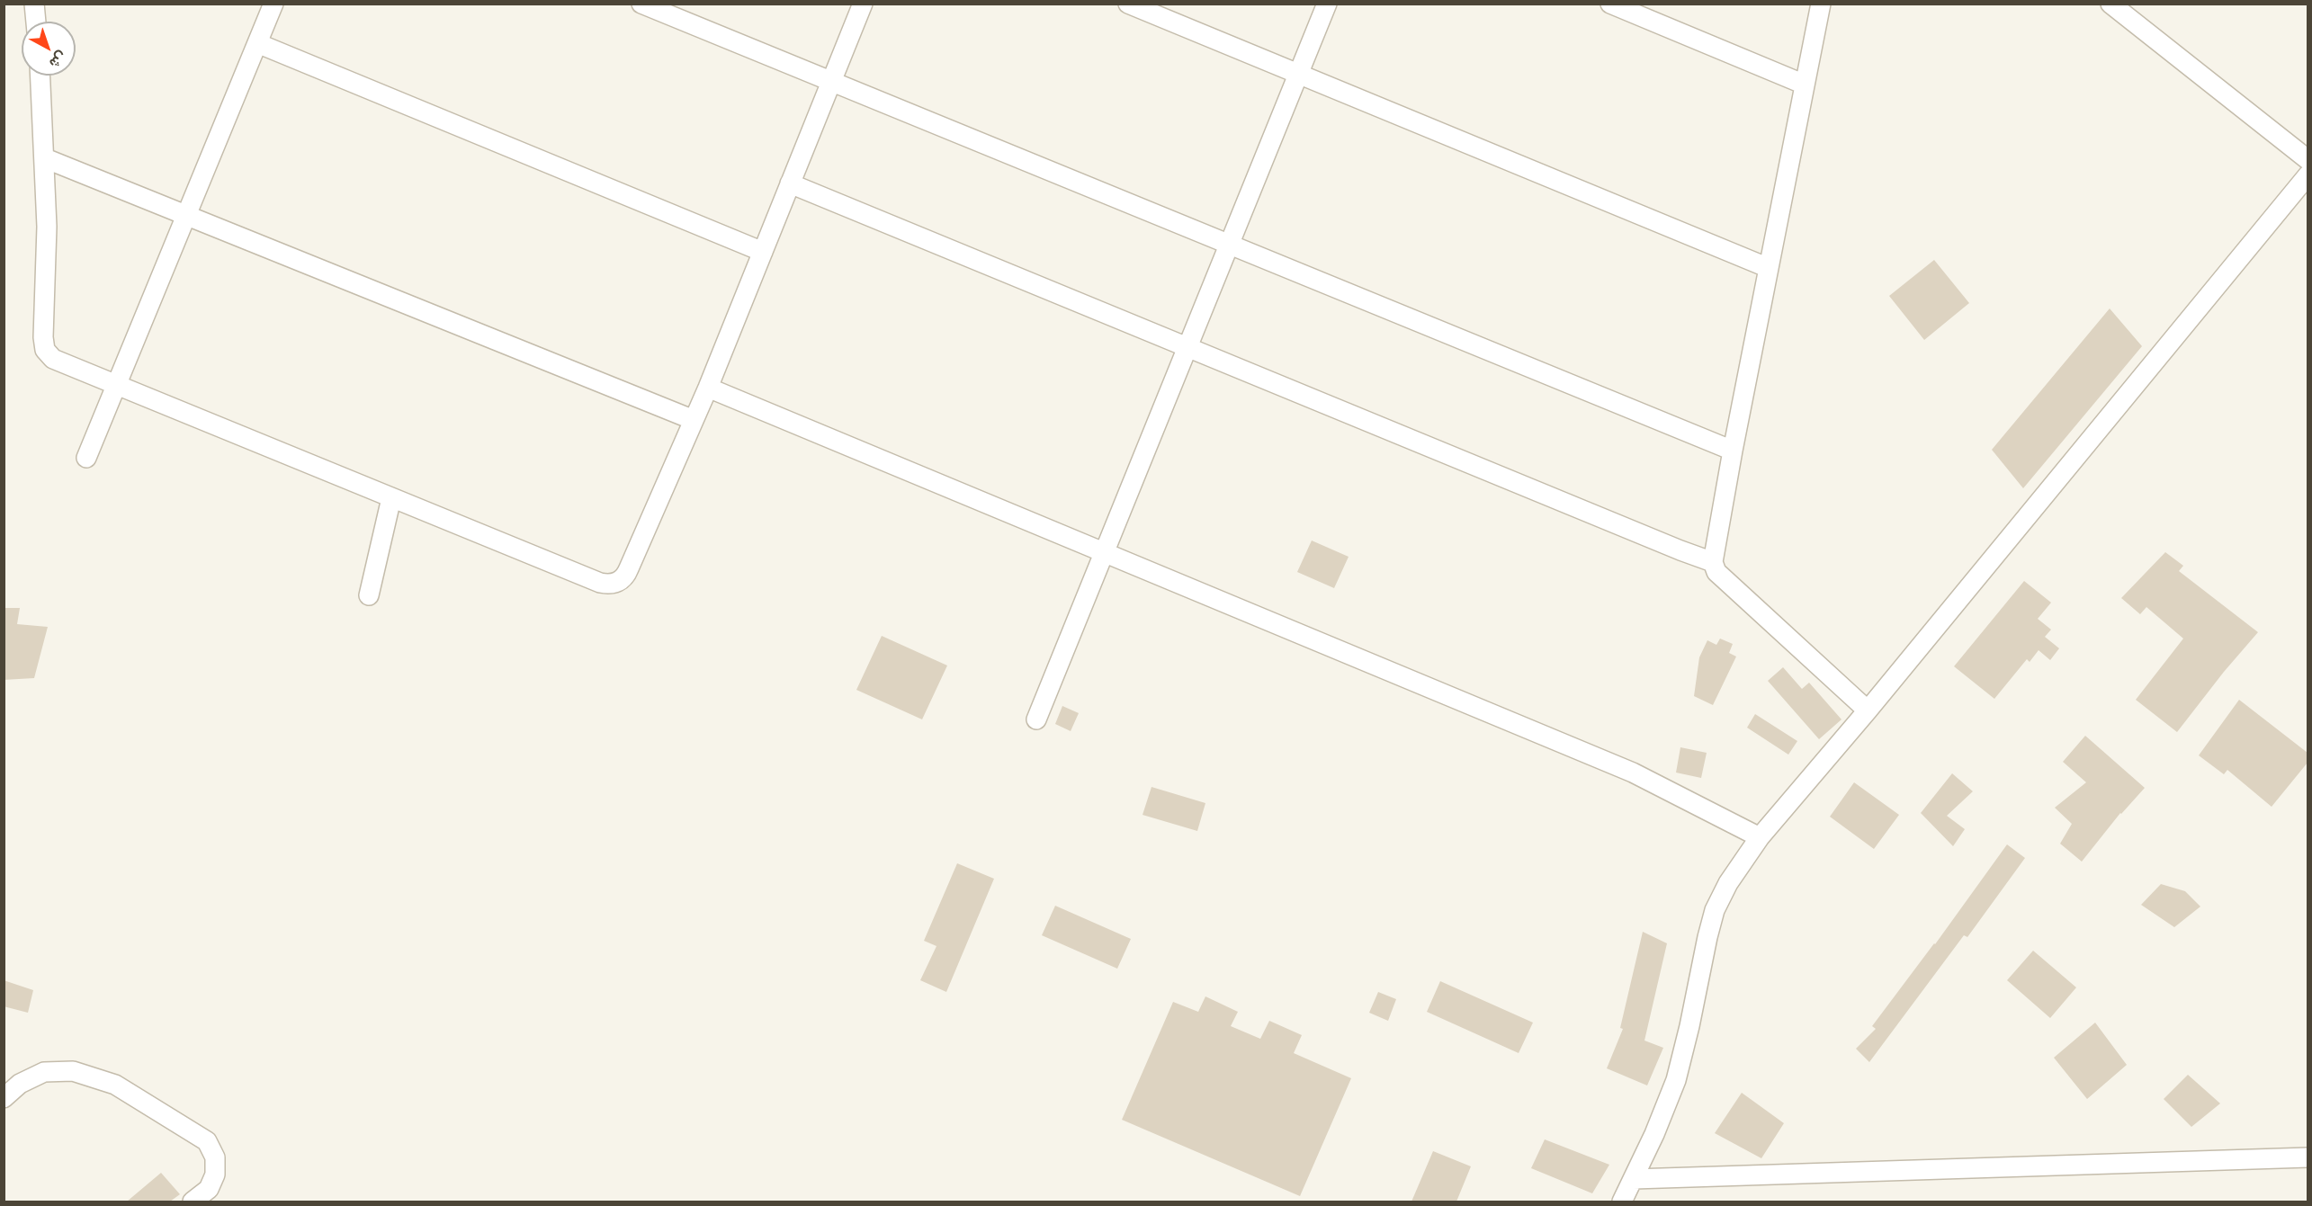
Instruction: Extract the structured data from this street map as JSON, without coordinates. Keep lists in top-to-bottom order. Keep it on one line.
{"north":"bottom right"}
